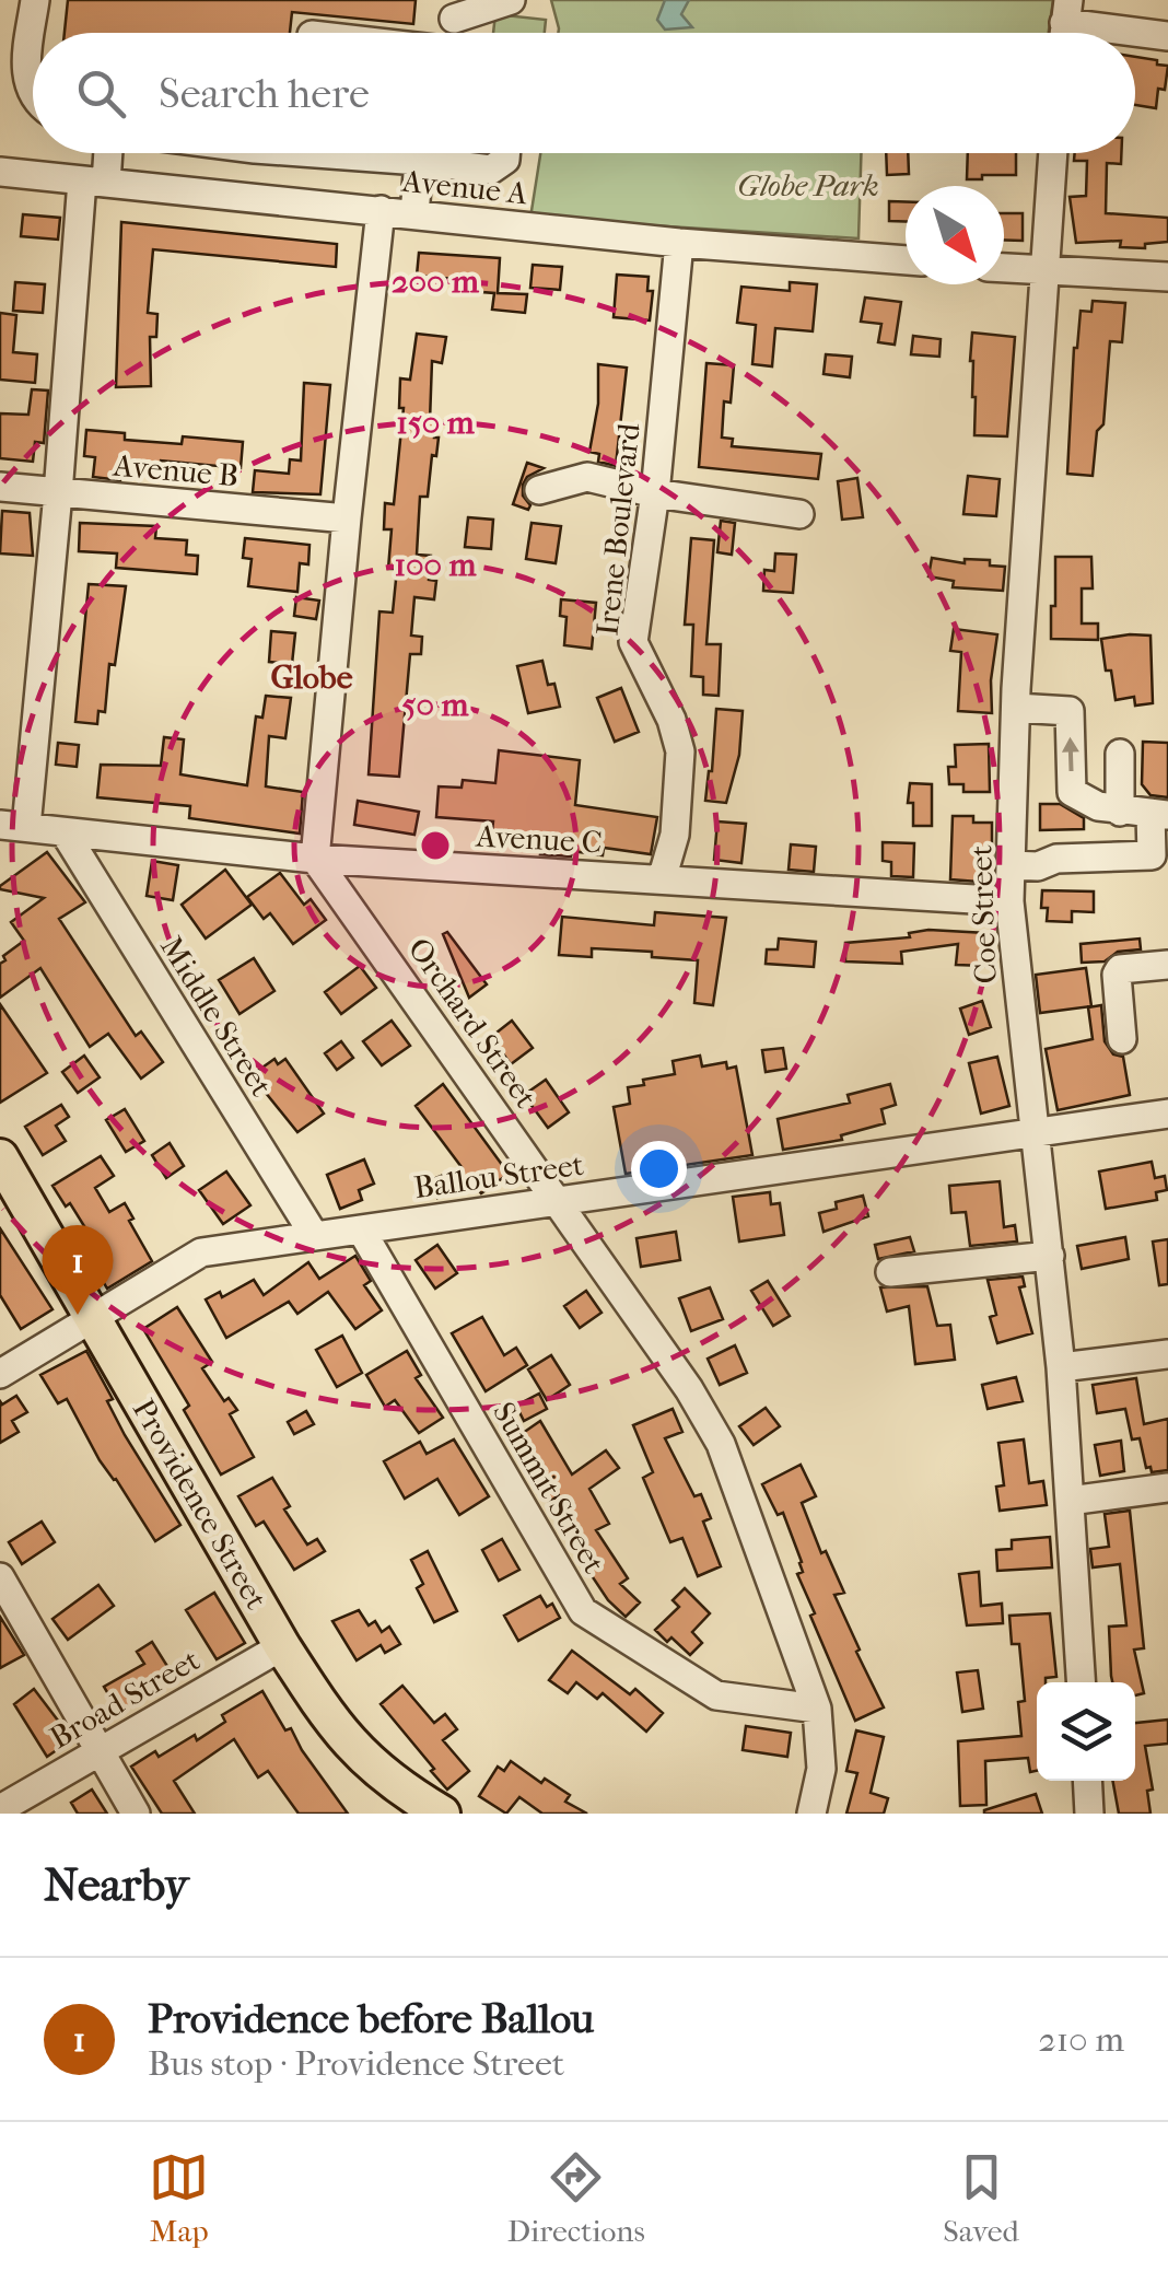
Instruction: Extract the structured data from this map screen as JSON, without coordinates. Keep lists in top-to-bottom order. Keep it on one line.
{"streets":{"main road":["Providence Street"],"street":["Avenue A","Avenue B","Irene Boulevard","Avenue C","Coe Street","Middle Street","Orchard Street","Ballou Street","Summit Street","Broad Street"]},"crossings":[["Avenue A","Irene Boulevard"],["Irene Boulevard","Avenue C"],["Avenue C","Coe Street"],["Avenue C","Middle Street"],["Avenue C","Orchard Street"],["Coe Street","Ballou Street"],["Middle Street","Ballou Street"],["Orchard Street","Ballou Street"],["Orchard Street","Summit Street"],["Ballou Street","Summit Street"],["Ballou Street","Providence Street"],["Providence Street","Broad Street"]],"districts":["Globe"],"parks":["Globe Park"],"north":"bottom right","page":{"search":"Search here","pins":"1","heading":"Nearby","list":[{"mark":"1","name":"Providence before Ballou","note":"Bus stop · Providence Street","value":"210 m"}],"nav":["Map","Directions","Saved"]},"rings":["200 m","150 m","100 m","50 m"]}
